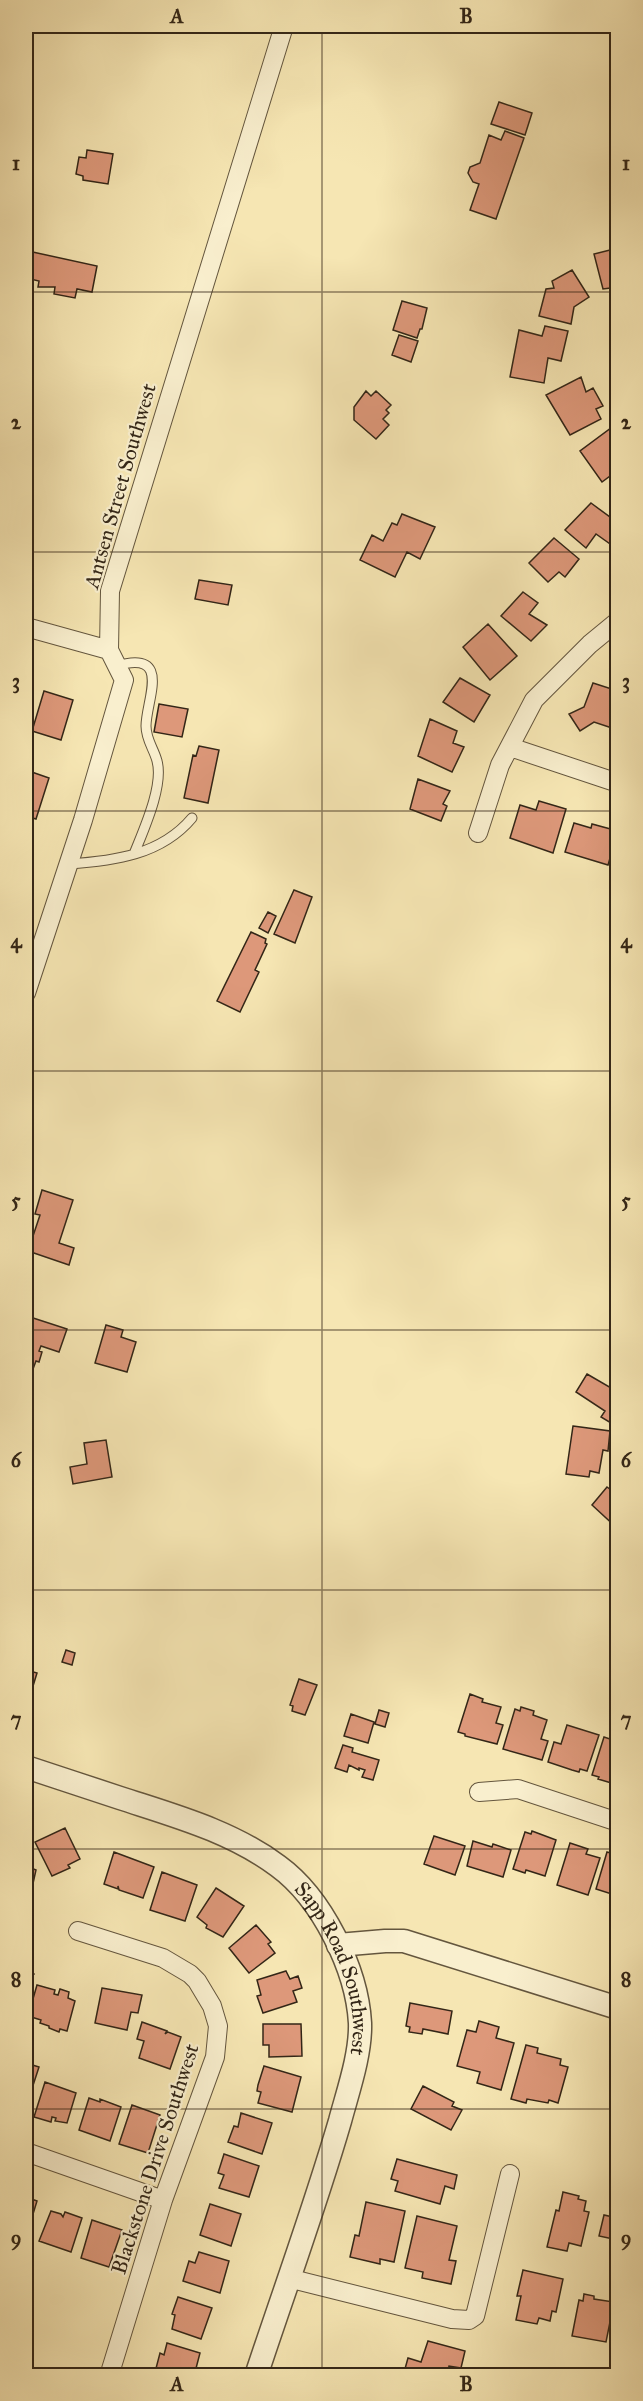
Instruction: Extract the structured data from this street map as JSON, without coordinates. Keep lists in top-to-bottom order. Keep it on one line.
{"streets":{"street":["Antsen Street Southwest","Sapp Road Southwest","Blackstone Drive Southwest"]},"grid":{"columns":["A","B"],"rows":["1","2","3","4","5","6","7","8","9"]}}
